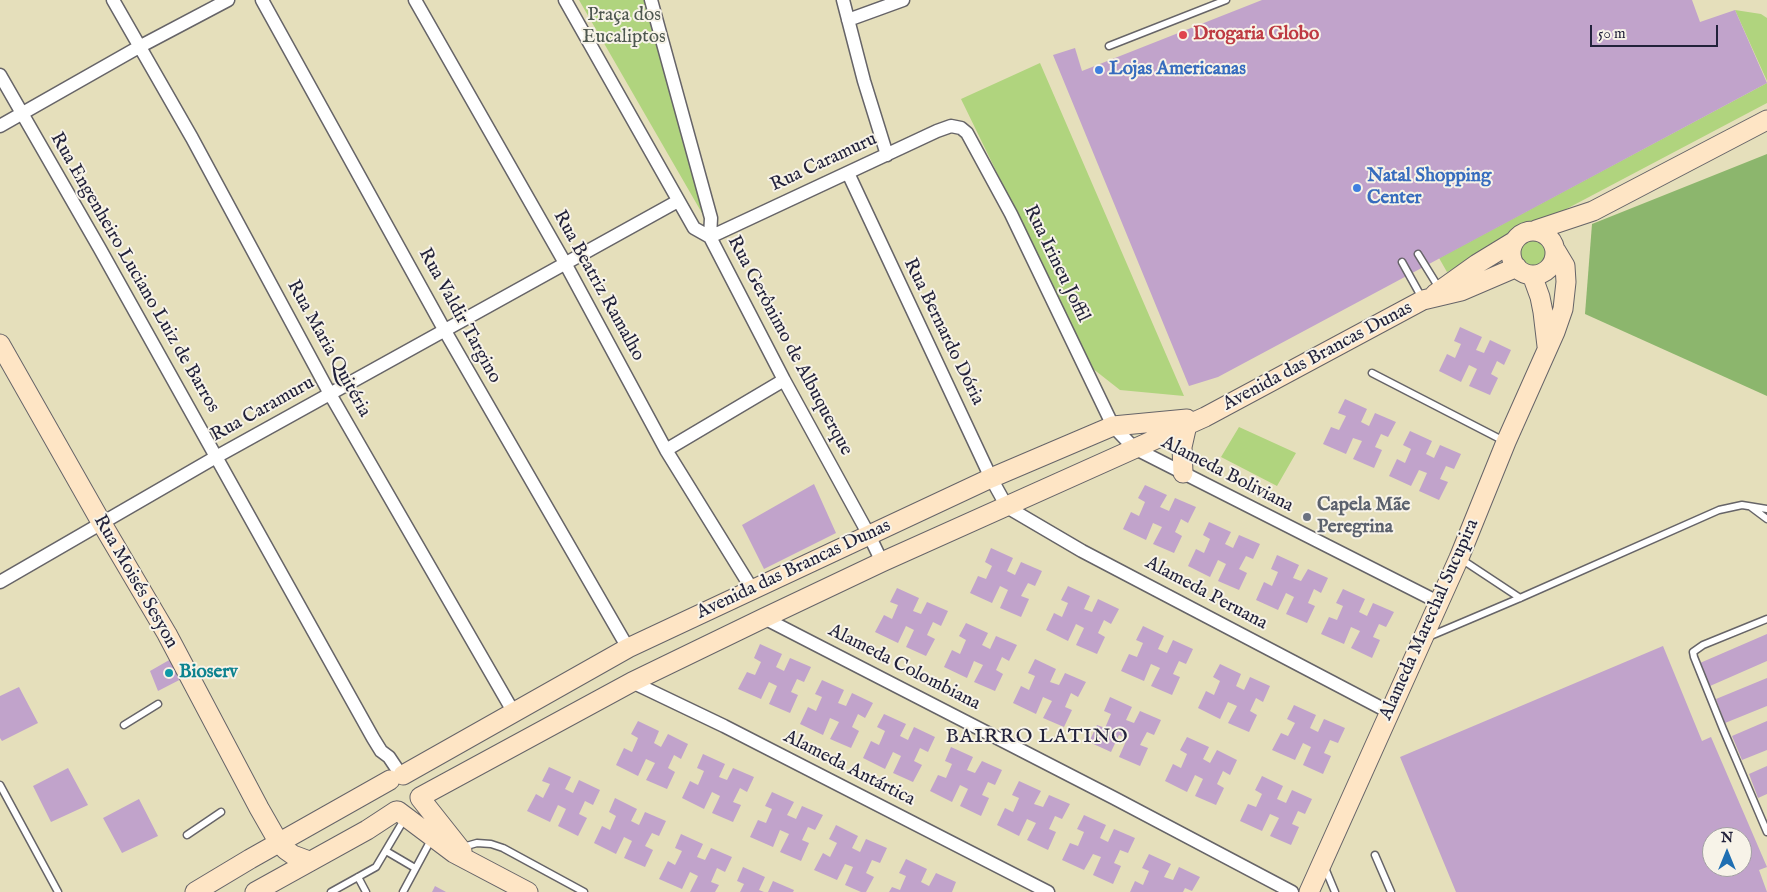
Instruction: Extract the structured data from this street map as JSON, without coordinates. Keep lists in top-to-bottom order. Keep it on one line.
{"streets":{"main road":["Avenida das Brancas Dunas","Rua Moisés Sesyon","Alameda Marechal Sucupira"],"street":["Rua Caramuru","Rua Irineu Joffil","Rua Engenheiro Luciano Luiz de Barros","Rua Beatriz Ramalho","Rua Valdir Targino","Rua Bernardo Dória","Rua Gerônimo de Albuquerque","Rua Maria Quitéria","Alameda Boliviana","Alameda Peruana","Alameda Colombiana","Alameda Antártica"]},"crossings":[["Rua Caramuru","Rua Irineu Joffil"],["Rua Caramuru","Rua Engenheiro Luciano Luiz de Barros"],["Rua Caramuru","Rua Beatriz Ramalho"],["Rua Caramuru","Rua Valdir Targino"],["Rua Caramuru","Rua Bernardo Dória"],["Rua Caramuru","Rua Gerônimo de Albuquerque"],["Rua Caramuru","Rua Maria Quitéria"],["Rua Caramuru","Rua Moisés Sesyon"],["Rua Irineu Joffil","Avenida das Brancas Dunas"],["Rua Irineu Joffil","Alameda Boliviana"],["Rua Engenheiro Luciano Luiz de Barros","Avenida das Brancas Dunas"],["Rua Beatriz Ramalho","Avenida das Brancas Dunas"],["Rua Valdir Targino","Avenida das Brancas Dunas"],["Rua Bernardo Dória","Avenida das Brancas Dunas"],["Rua Bernardo Dória","Alameda Peruana"],["Rua Gerônimo de Albuquerque","Avenida das Brancas Dunas"],["Rua Maria Quitéria","Avenida das Brancas Dunas"],["Avenida das Brancas Dunas","Alameda Boliviana"],["Avenida das Brancas Dunas","Rua Moisés Sesyon"],["Avenida das Brancas Dunas","Alameda Peruana"],["Avenida das Brancas Dunas","Alameda Marechal Sucupira"],["Avenida das Brancas Dunas","Alameda Colombiana"],["Avenida das Brancas Dunas","Alameda Antártica"],["Alameda Boliviana","Alameda Marechal Sucupira"],["Alameda Peruana","Alameda Marechal Sucupira"]],"districts":["BAIRRO LATINO"],"parks":["Praça dos Eucaliptos"],"places":["Drogaria Globo","Lojas Americanas","Natal Shopping Center","Capela Mãe Peregrina","Bioserv"],"scale_bar":"50 m","north":"top"}
